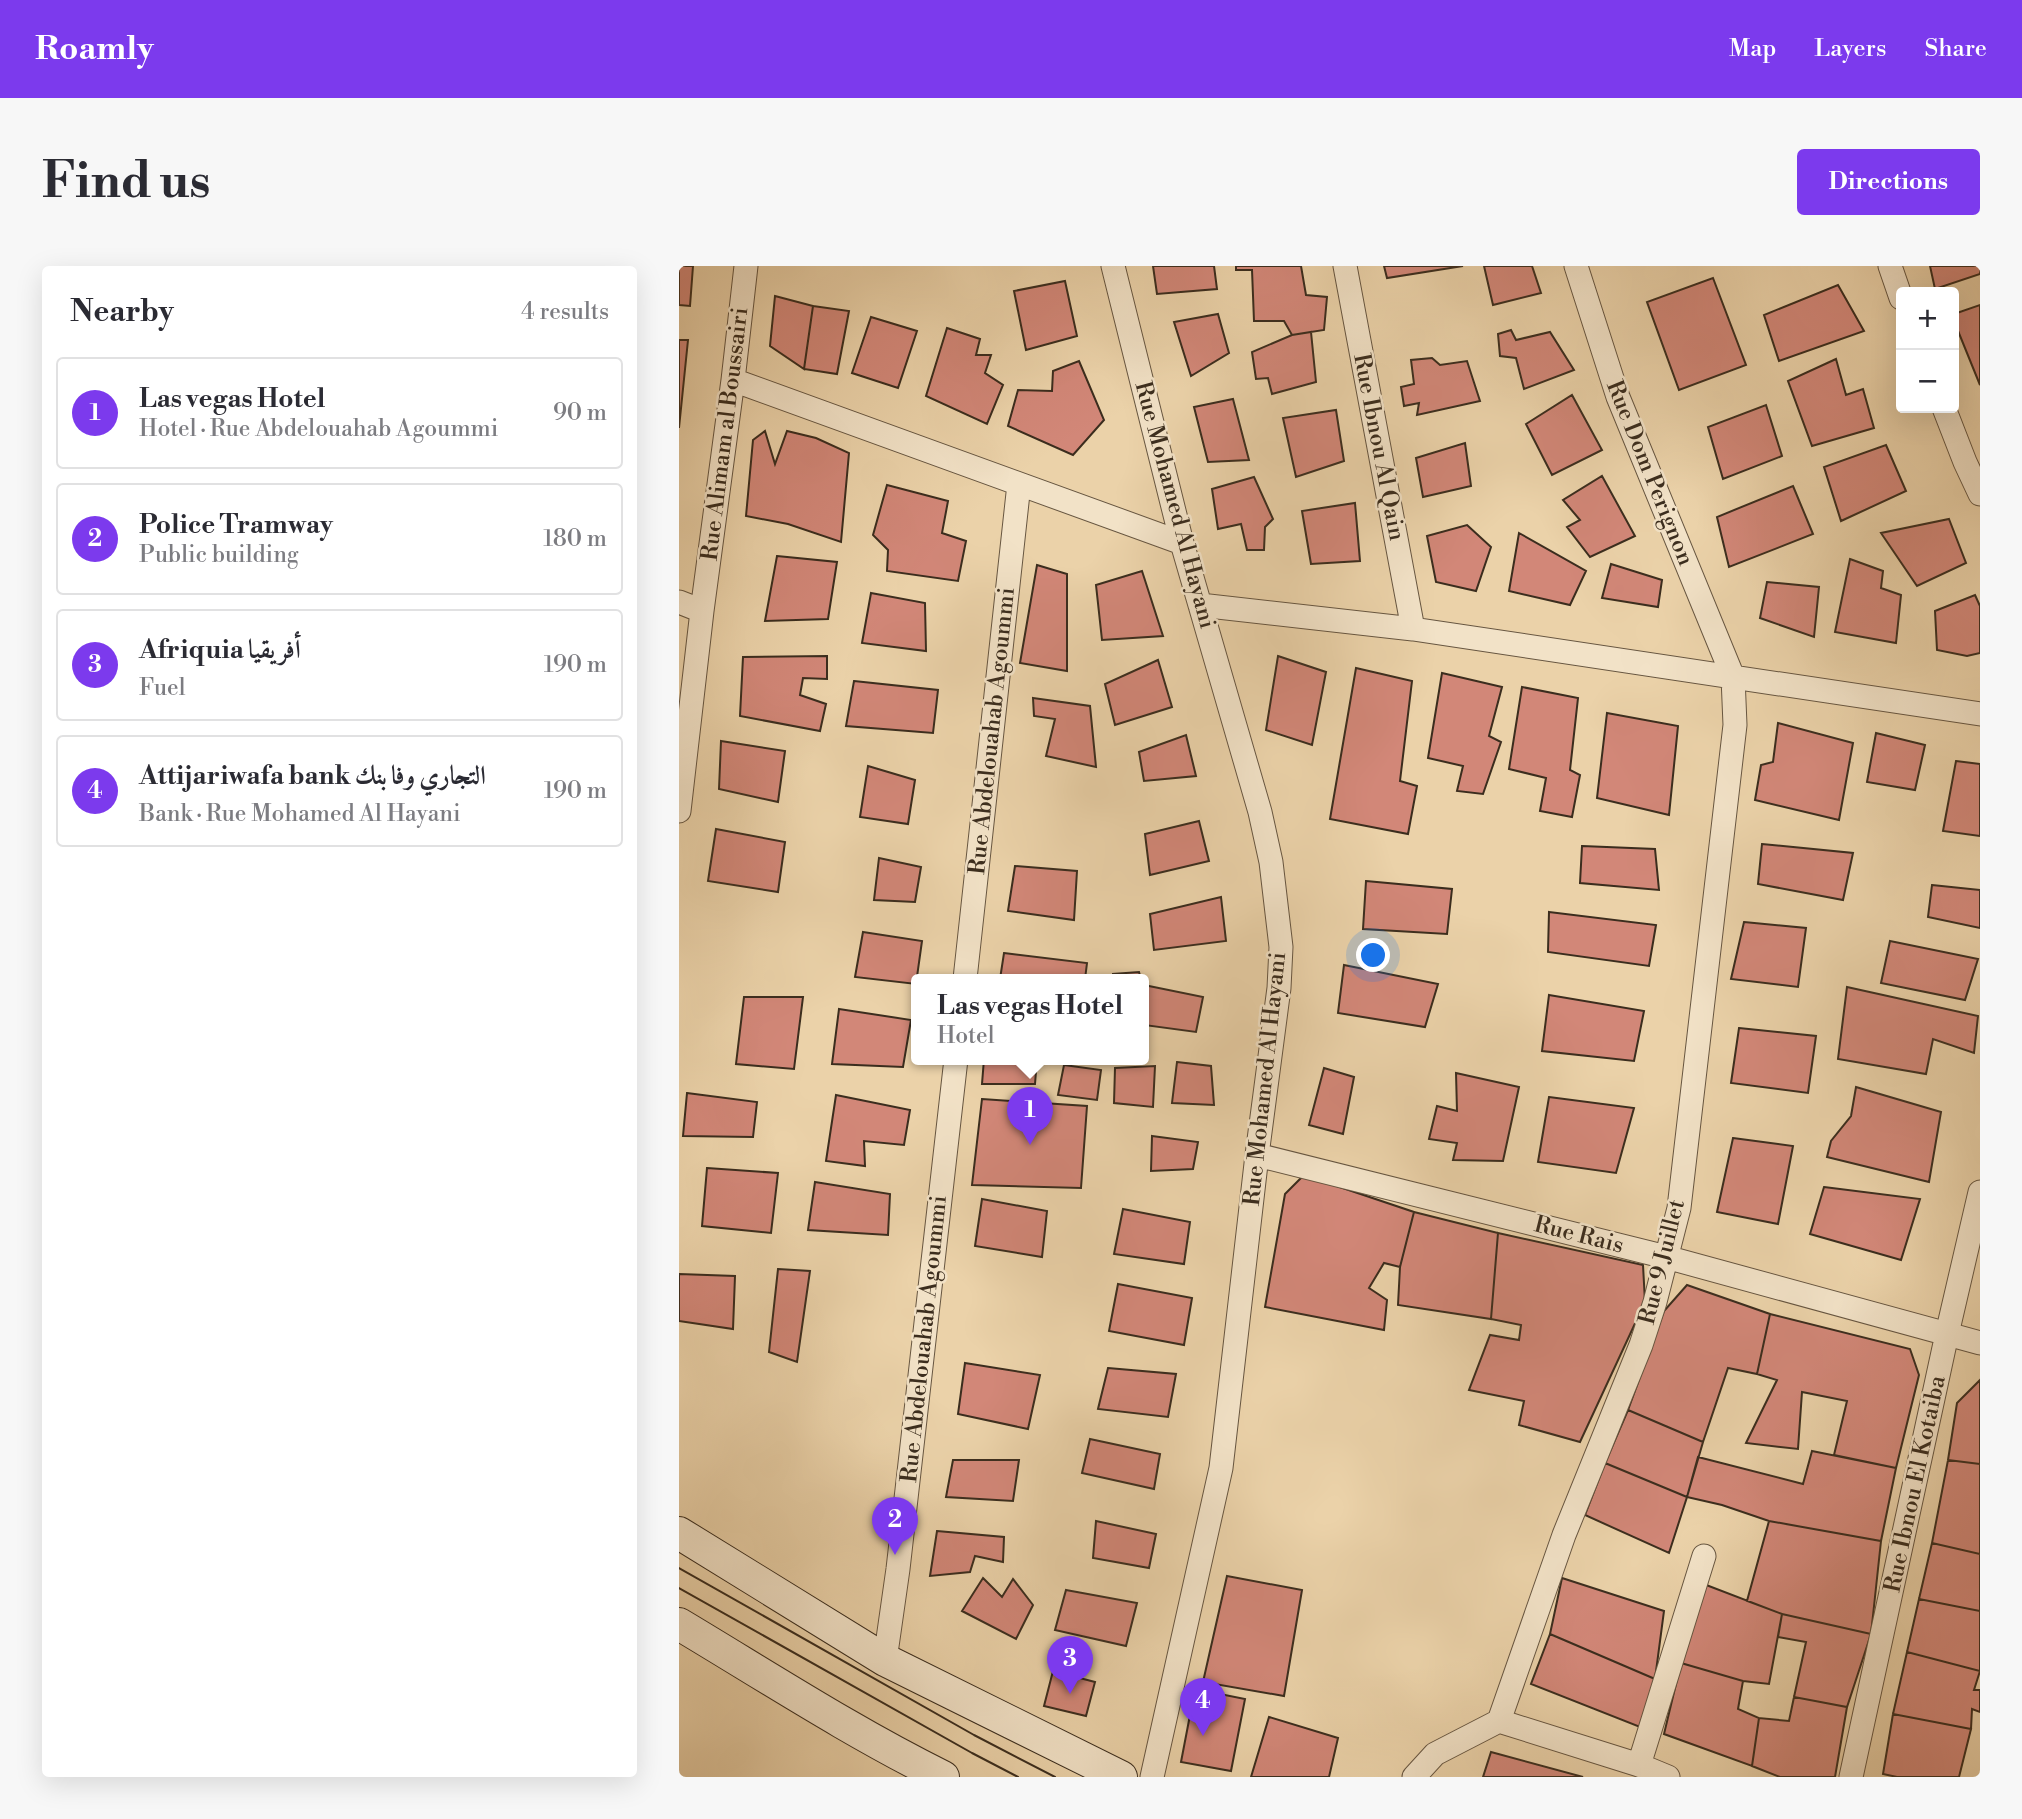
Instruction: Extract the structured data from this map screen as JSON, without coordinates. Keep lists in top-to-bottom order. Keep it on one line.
{"streets":{"street":["Rue Alimam al Boussairi","Rue Ibnou Al Qain","Rue Dom Perignon","Rue Mohamed Al Hayani","Rue Abdelouahab Agoummi","Rue Rais","Rue 9 Juillet","Rue Ibnou El Kotaiba"]},"crossings":[["Rue Dom Perignon","Rue 9 Juillet"],["Rue Mohamed Al Hayani","Rue Rais"],["Rue Rais","Rue 9 Juillet"],["Rue Rais","Rue Ibnou El Kotaiba"]],"page":{"header":"Roamly","nav":["Map","Layers","Share"],"buttons":"Directions","title":"Find us","heading":["Nearby","4 results"],"map_buttons":["+","−"],"list":[{"mark":"1","name":"Las vegas Hotel","note":"Hotel · Rue Abdelouahab Agoummi","value":"90 m"},{"mark":"2","name":"Police Tramway","note":"Public building","value":"180 m"},{"mark":"3","name":"Afriquia أفريقيا","note":"Fuel","value":"190 m"},{"mark":"4","name":"Attijariwafa bank التجاري وفا بنك","note":"Bank · Rue Mohamed Al Hayani","value":"190 m"}],"popup":["Las vegas Hotel","Hotel"],"pins":["1","2","3","4"]}}
